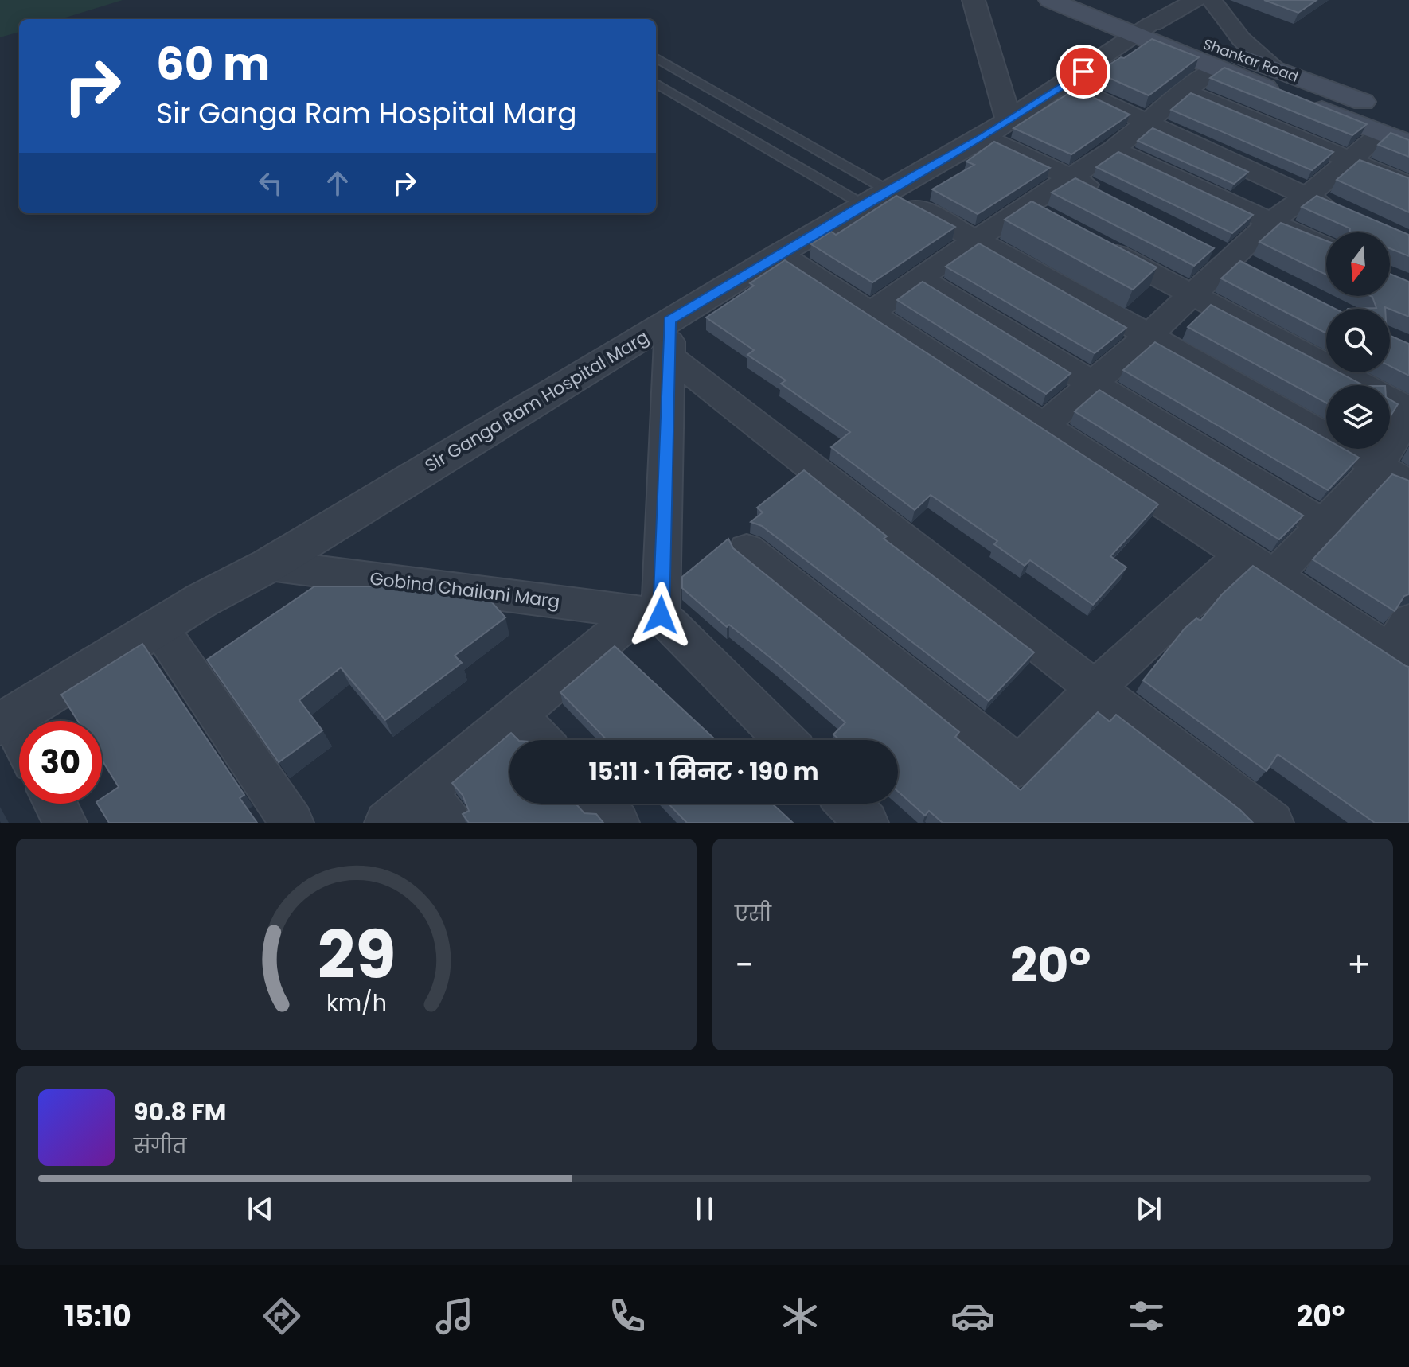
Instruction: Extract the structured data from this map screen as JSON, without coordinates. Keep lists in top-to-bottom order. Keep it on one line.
{"streets":{"main road":["Shankar Road"],"street":["Sir Ganga Ram Hospital Marg","Gobind Chailani Marg"]},"crossings":[["Shankar Road","Sir Ganga Ram Hospital Marg"],["Sir Ganga Ram Hospital Marg","Gobind Chailani Marg"]],"north":"bottom","page":{"turn":["60 m","Sir Ganga Ram Hospital Marg"],"limit":"30","trip":"15:11 · 1 मिनट · 190 m","tile":"एसी","heat":["−","20°","+"],"song":["90.8 FM","संगीत"],"tabs":["15:10","20°"],"gauge":["29","km/h"]}}
